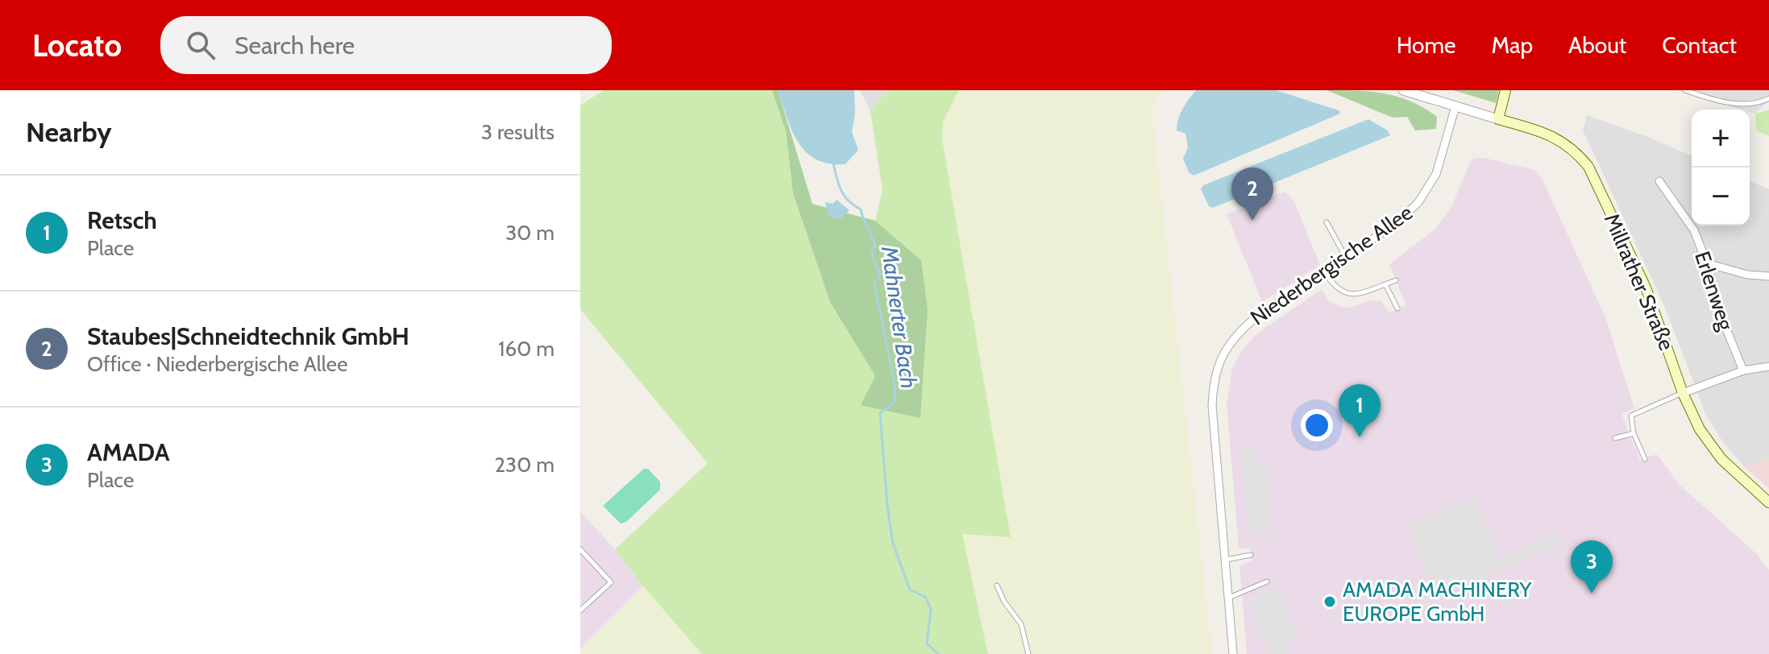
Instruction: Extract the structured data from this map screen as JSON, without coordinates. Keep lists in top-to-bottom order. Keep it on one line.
{"streets":{"main road":["Millrather Straße"],"street":["Niederbergische Allee","Erlenweg"]},"water":["Mahnerter Bach"],"places":["AMADA MACHINERY EUROPE GmbH"],"page":{"header":"Locato","search":"Search here","nav":["Home","Map","About","Contact"],"heading":["Nearby","3 results"],"map_buttons":["+","−"],"pins":["2","1","3"],"list":[{"mark":"1","name":"Retsch","note":"Place","value":"30 m"},{"mark":"2","name":"Staubes|Schneidtechnik GmbH","note":"Office · Niederbergische Allee","value":"160 m"},{"mark":"3","name":"AMADA","note":"Place","value":"230 m"}]}}
